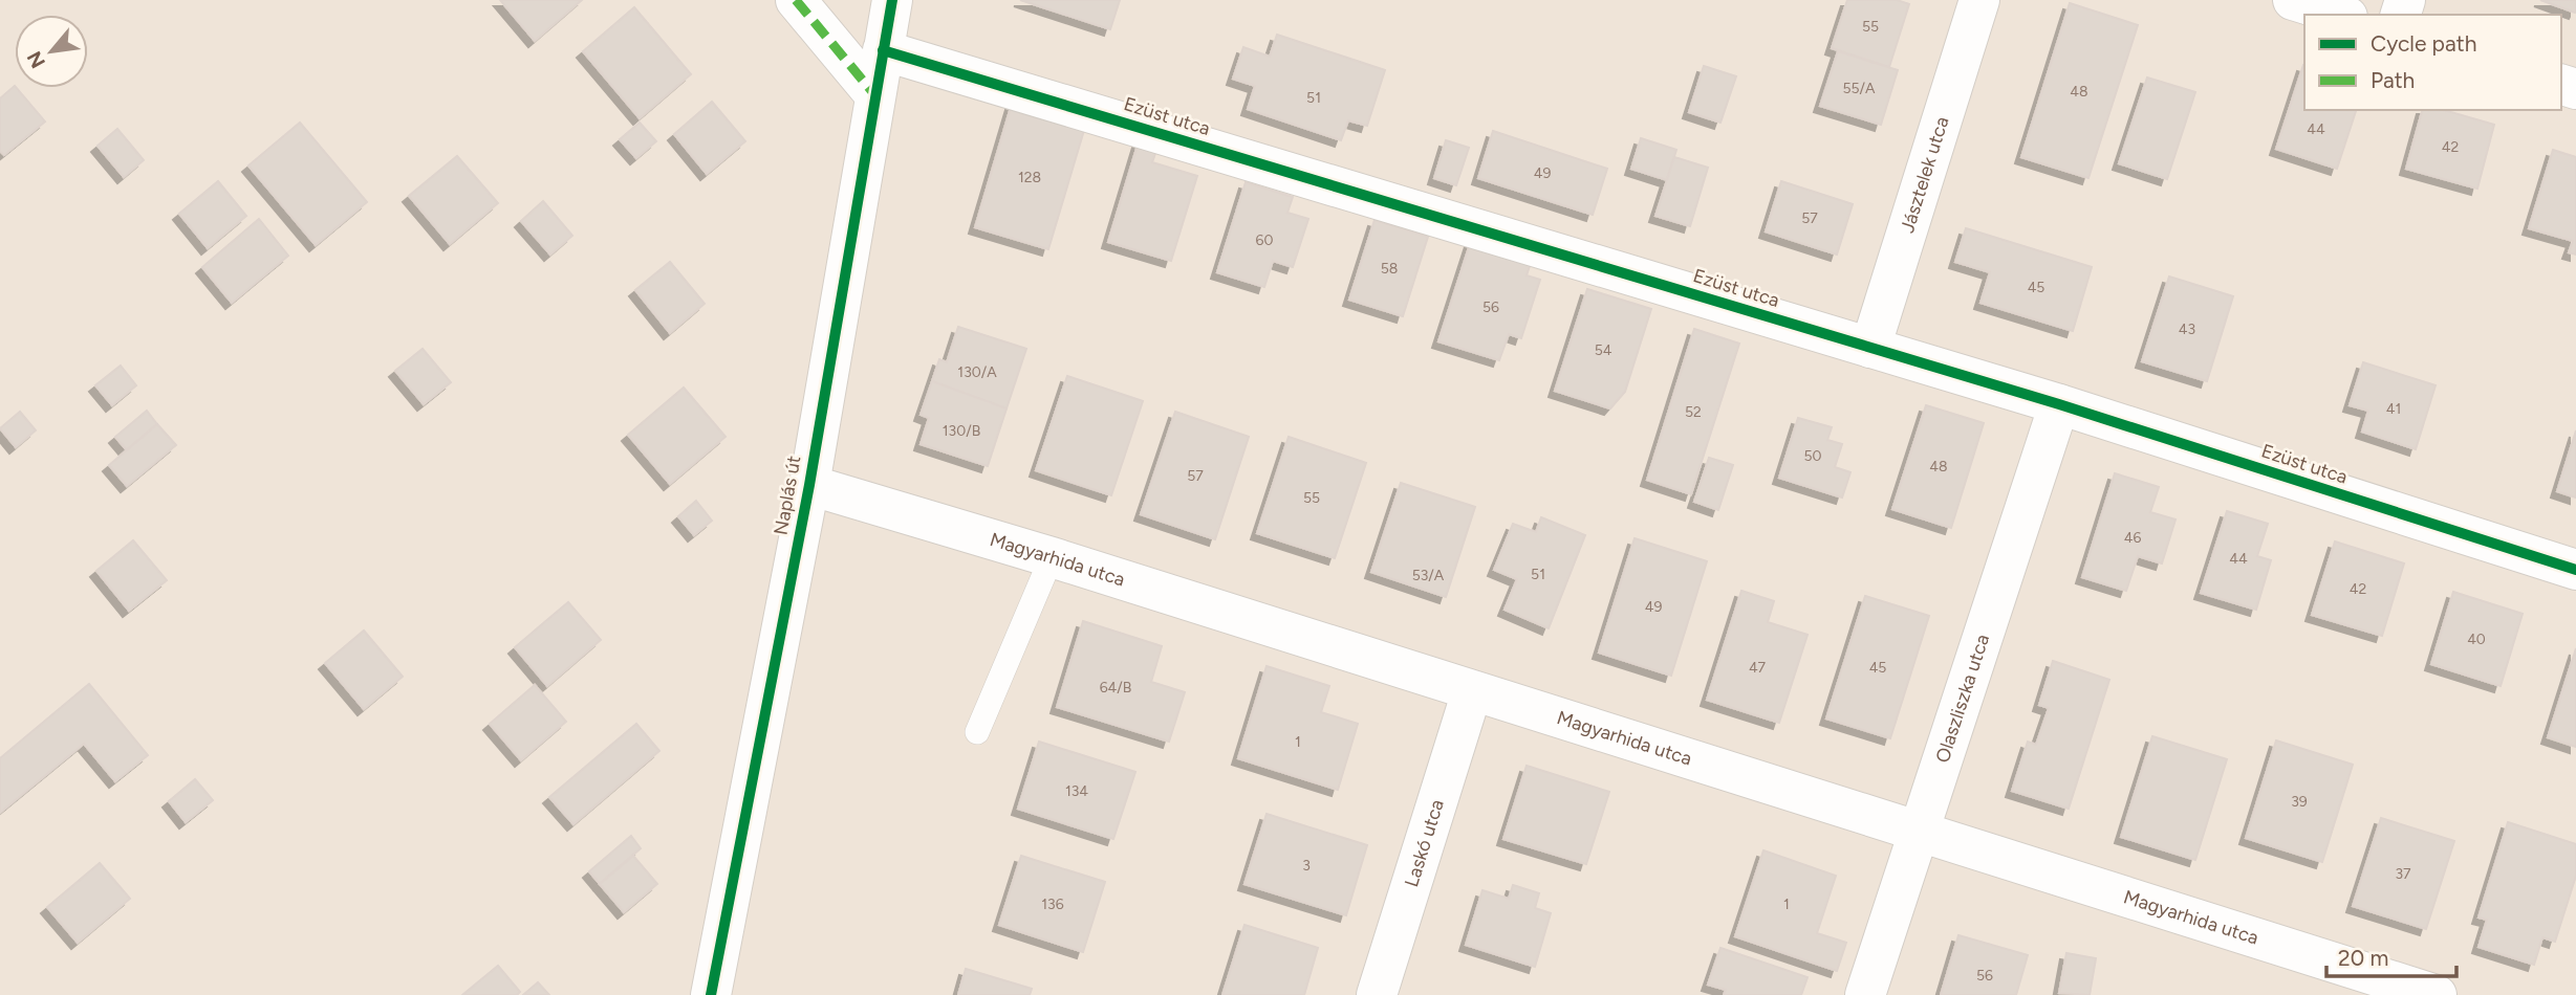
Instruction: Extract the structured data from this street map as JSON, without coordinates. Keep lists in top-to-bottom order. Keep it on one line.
{"streets":{"street":["Ezüst utca","Jásztelek utca","Naplás út","Magyarhida utca","Olaszliszka utca","Laskó utca"]},"crossings":[["Ezüst utca","Jásztelek utca"],["Ezüst utca","Naplás út"],["Ezüst utca","Olaszliszka utca"],["Naplás út","Magyarhida utca"],["Magyarhida utca","Olaszliszka utca"],["Magyarhida utca","Laskó utca"]],"house_numbers":["55","55/A","48","51","44","42","49","128","57","60","58","45","56","43","54","130/A","41","52","130/B","50","48","57","55","46","44","51","53/A","42","49","40","47","45","64/B","1","134","39","3","37","136","1","56"],"legend":["Cycle path","Path"],"scale_bar":"20 m","north":"bottom left"}
